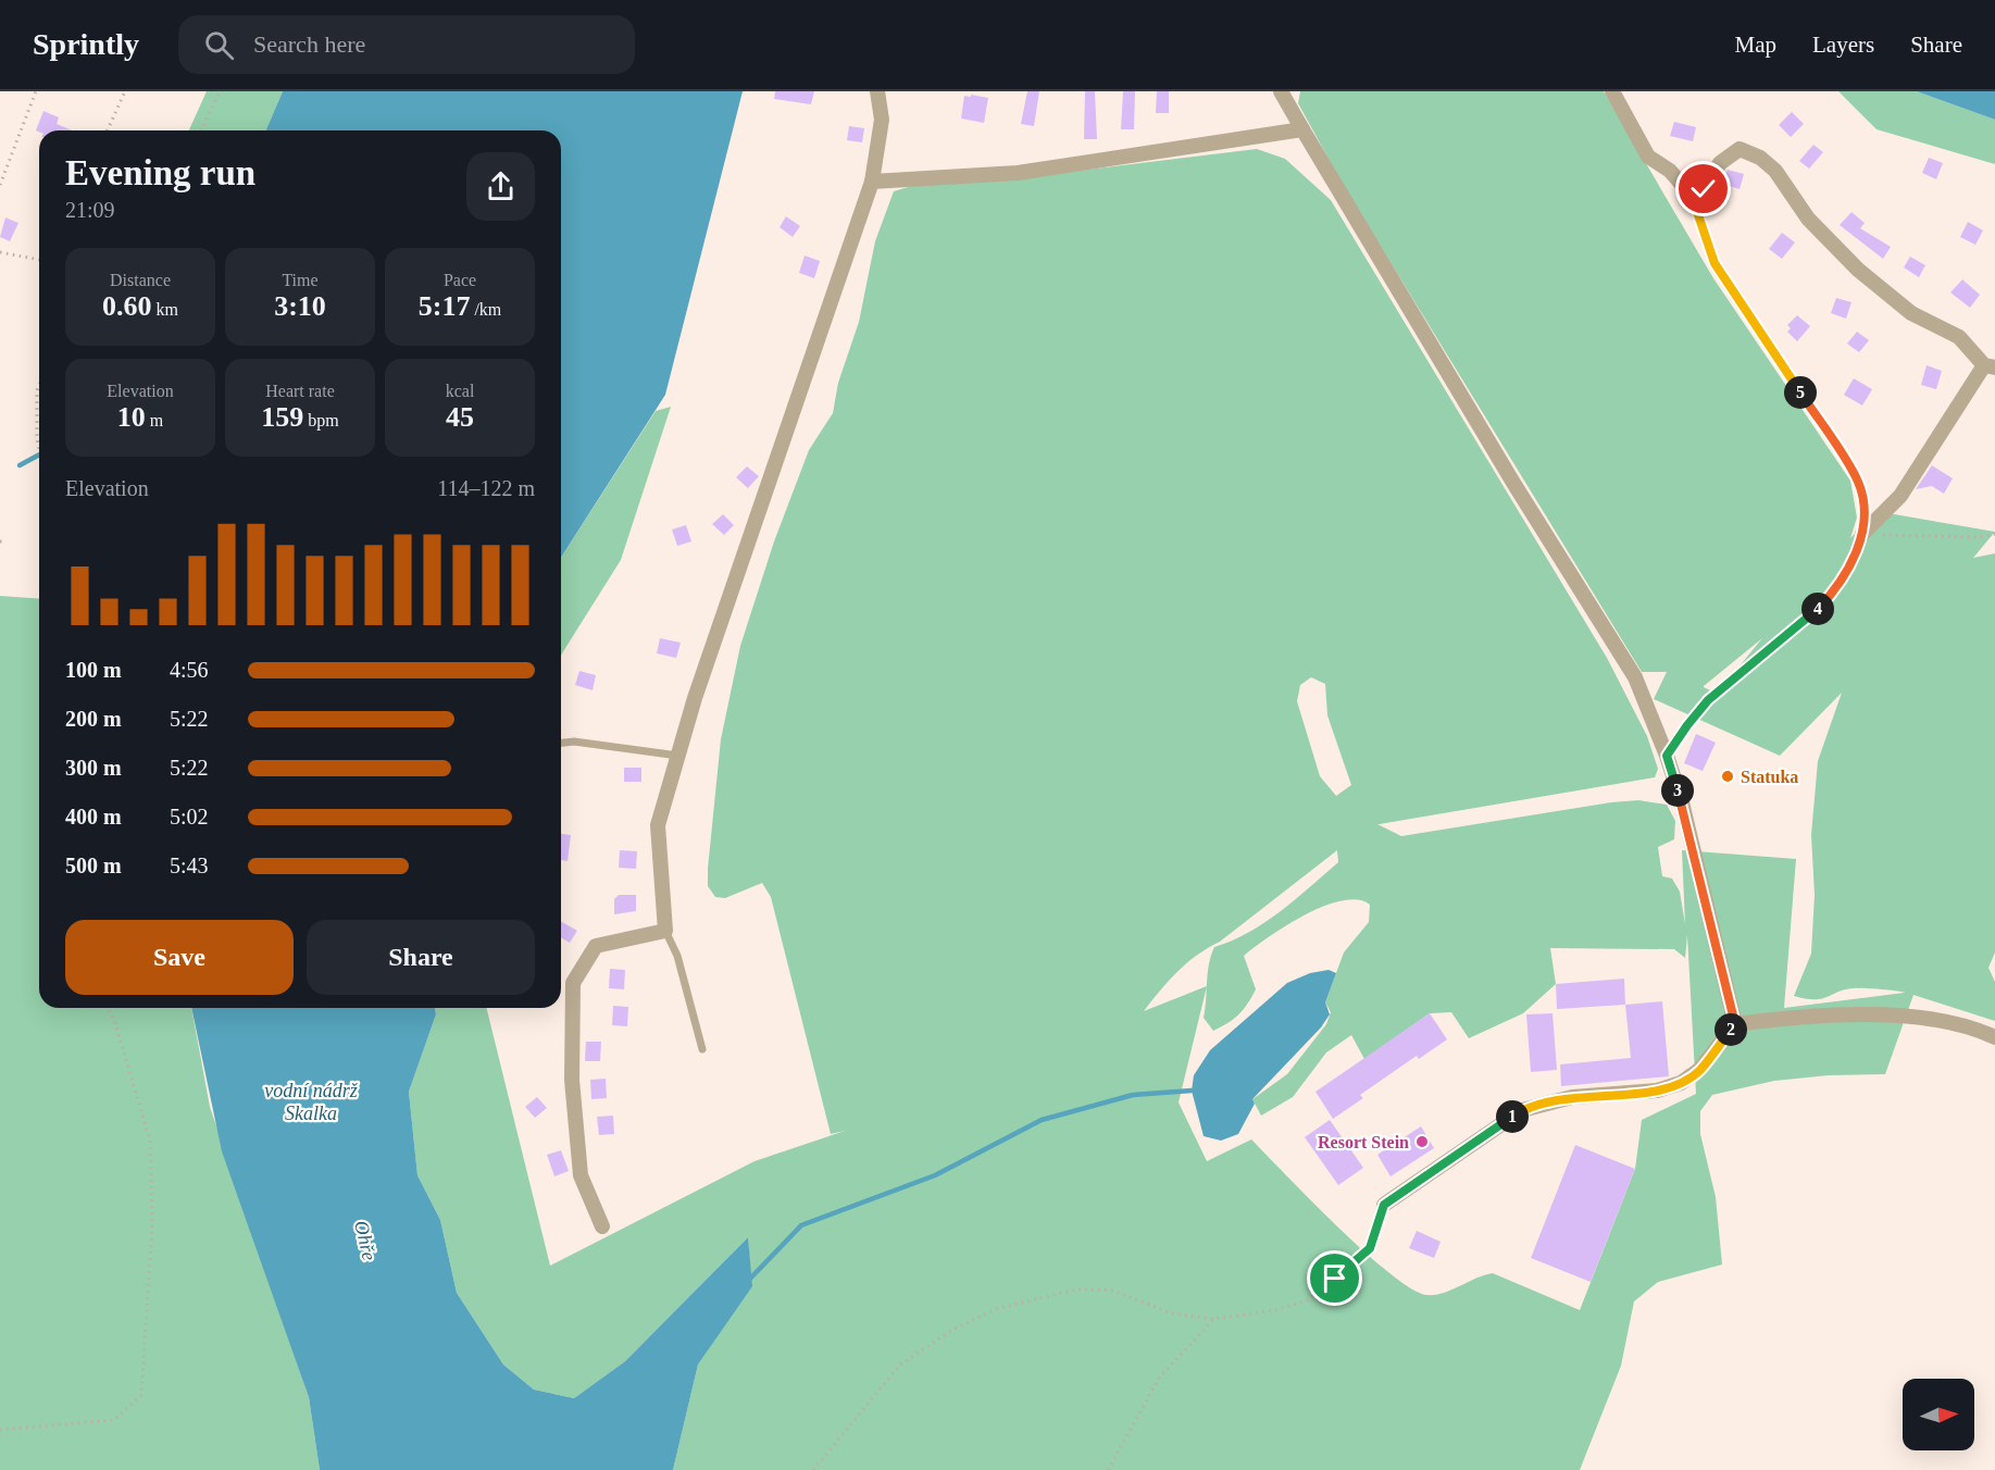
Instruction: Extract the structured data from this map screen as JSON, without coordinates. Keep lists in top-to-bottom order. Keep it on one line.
{"water":["vodní nádrž Skalka","Ohře"],"places":["Statuka","Resort Stein"],"north":"right","page":{"header":"Sprintly","search":"Search here","nav":["Map","Layers","Share"],"heading":["Evening run","21:09"],"stats":[["Distance","0.60 km"],["Time","3:10"],["Pace","5:17 /km"],["Elevation","10 m"],["Heart rate","159 bpm"],["kcal","45"]],"pins":["5","4","3","2","1"],"chart":["Elevation","114–122 m"],"list":[{"name":"100 m","note":"4:56"},{"name":"200 m","note":"5:22"},{"name":"300 m","note":"5:22"},{"name":"400 m","note":"5:02"},{"name":"500 m","note":"5:43"}],"buttons":["Save","Share"]}}
